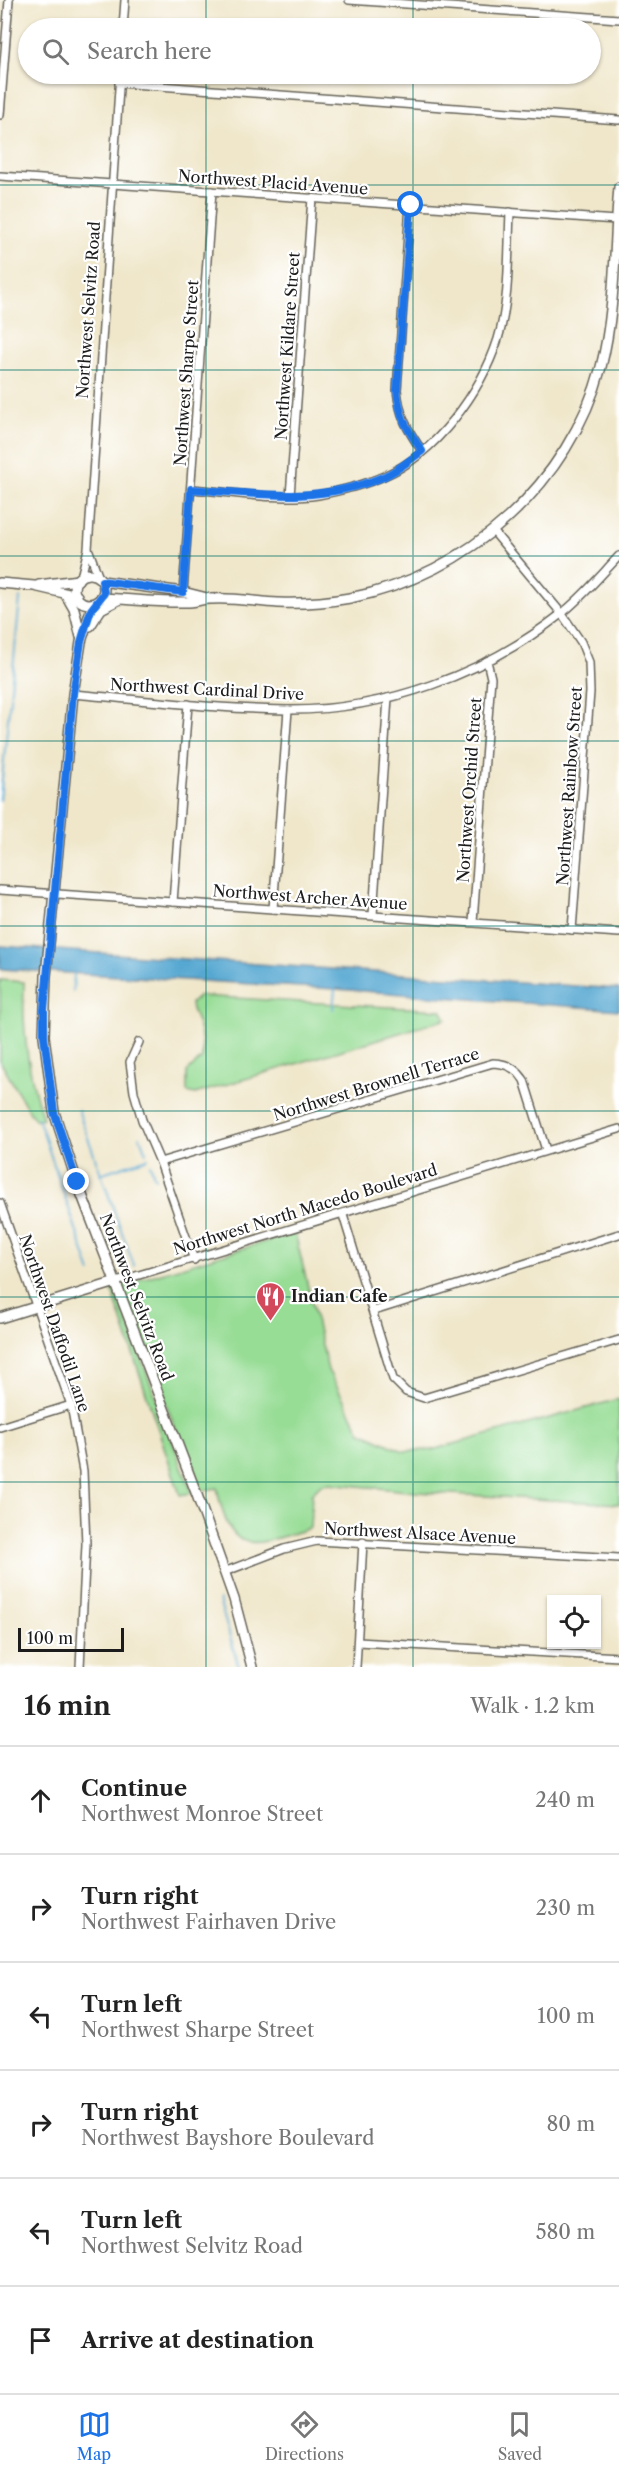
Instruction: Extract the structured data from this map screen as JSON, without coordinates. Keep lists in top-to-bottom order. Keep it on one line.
{"streets":{"street":["Northwest Placid Avenue","Northwest Selvitz Road","Northwest Kildare Street","Northwest Sharpe Street","Northwest Cardinal Drive","Northwest Rainbow Street","Northwest Orchid Street","Northwest Archer Avenue","Northwest Brownell Terrace","Northwest North Macedo Boulevard","Northwest Daffodil Lane","Northwest Alsace Avenue"]},"crossings":[["Northwest Placid Avenue","Northwest Selvitz Road"],["Northwest Placid Avenue","Northwest Kildare Street"],["Northwest Placid Avenue","Northwest Sharpe Street"],["Northwest Selvitz Road","Northwest Cardinal Drive"],["Northwest Selvitz Road","Northwest Archer Avenue"],["Northwest Selvitz Road","Northwest North Macedo Boulevard"],["Northwest Selvitz Road","Northwest Alsace Avenue"],["Northwest Cardinal Drive","Northwest Rainbow Street"],["Northwest Cardinal Drive","Northwest Orchid Street"],["Northwest Rainbow Street","Northwest Archer Avenue"],["Northwest Orchid Street","Northwest Archer Avenue"],["Northwest Brownell Terrace","Northwest North Macedo Boulevard"],["Northwest North Macedo Boulevard","Northwest Daffodil Lane"]],"places":{"restaurant":["Indian Cafe"]},"scale_bar":"100 m","page":{"search":"Search here","scale":"100 m","heading":["16 min","Walk · 1.2 km"],"list":[["Continue","Northwest Monroe Street","240 m"],["Turn right","Northwest Fairhaven Drive","230 m"],["Turn left","Northwest Sharpe Street","100 m"],["Turn right","Northwest Bayshore Boulevard","80 m"],["Turn left","Northwest Selvitz Road","580 m"],"Arrive at destination"],"nav":["Map","Directions","Saved"]}}
